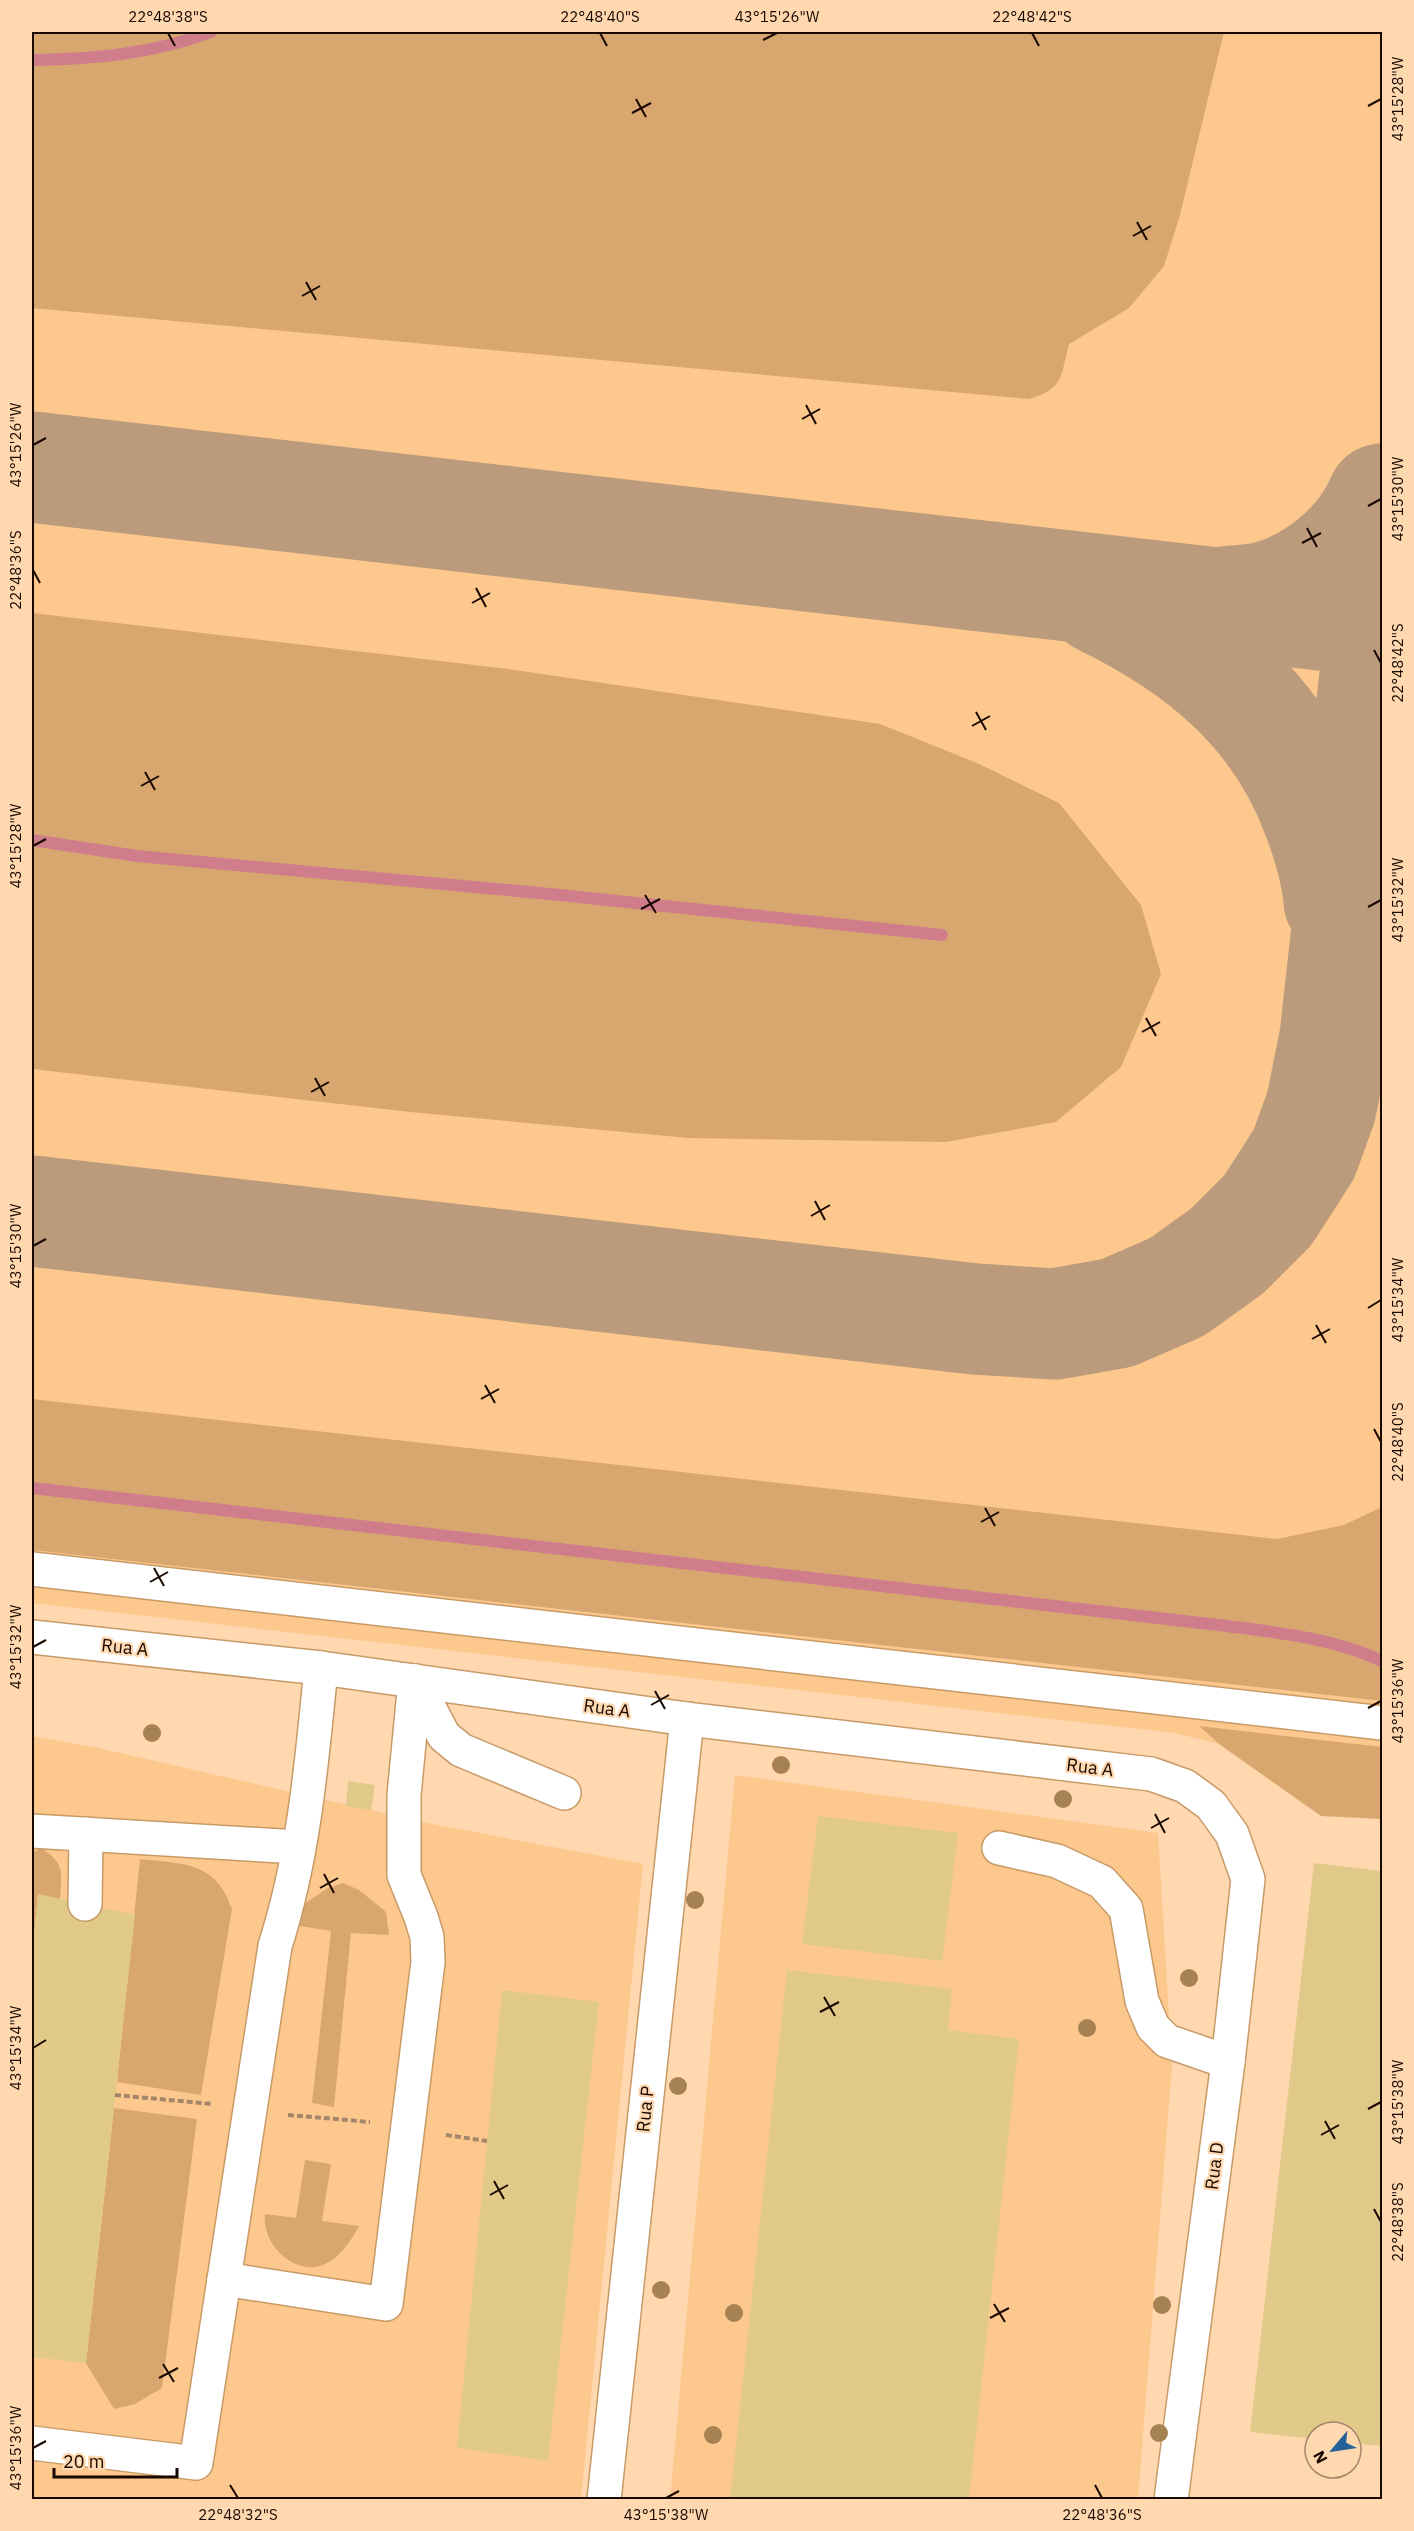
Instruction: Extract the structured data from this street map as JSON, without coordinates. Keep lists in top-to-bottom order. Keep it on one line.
{"streets":{"lane":["Rua A","Rua P","Rua D"]},"crossings":[["Rua A","Rua P"],["Rua A","Rua D"]],"scale_bar":"20 m","north":"bottom left","coordinates":["22°48'38\"S","22°48'40\"S","43°15'26\"W","22°48'42\"S","43°15'28\"W","43°15'30\"W","22°48'36\"S","43°15'32\"W","43°15'34\"W","43°15'36\"W","43°15'38\"W","22°48'32\"S"]}
